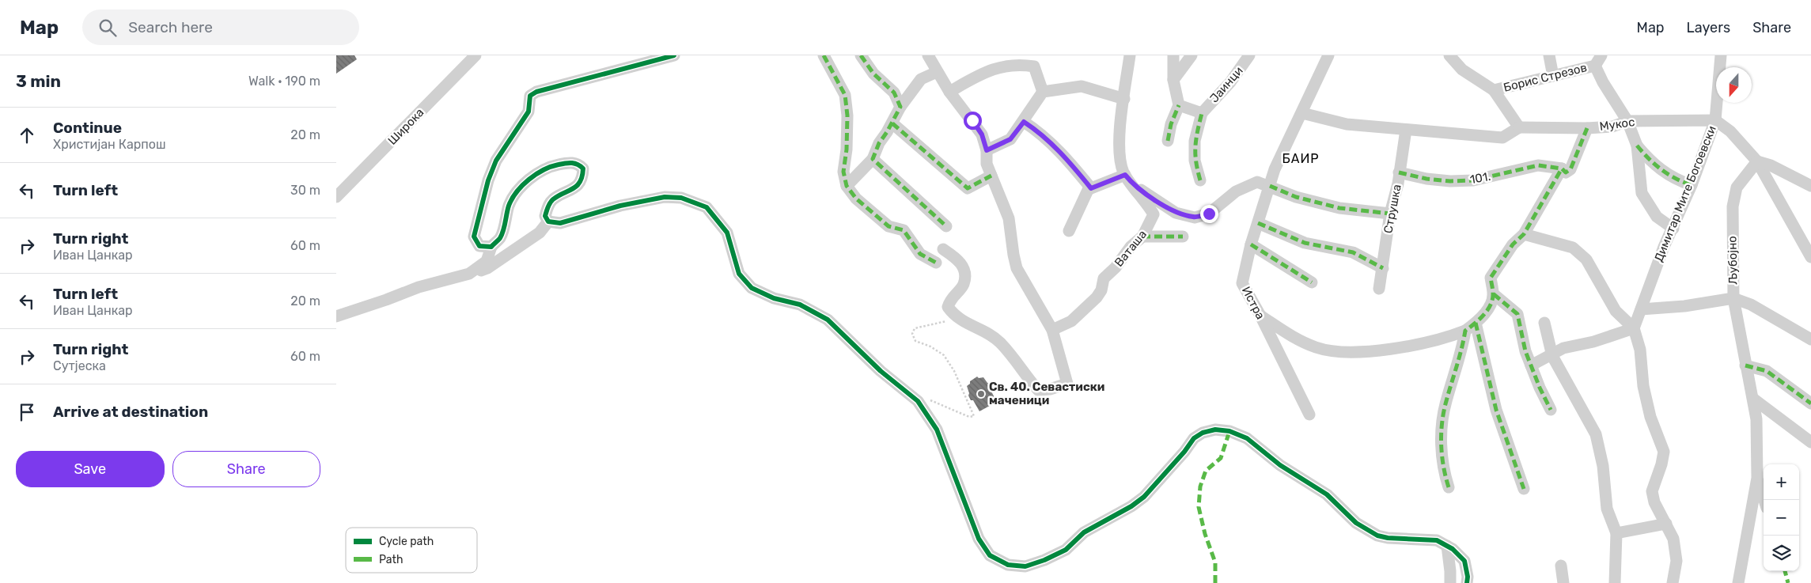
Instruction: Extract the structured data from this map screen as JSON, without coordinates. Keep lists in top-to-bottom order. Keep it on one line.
{"streets":{"street":["Борис Стрезов","Јаинци","Мукос","Широка","101.","Димитар Мите Богоевски","Струшка","Ваташа","Љубојно","Истра"]},"crossings":[["Мукос","Димитар Мите Богоевски"],["101.","Струшка"]],"districts":["БАИР"],"places":["Св. 40. Севастиски маченици"],"legend":["Cycle path","Path"],"north":"bottom","page":{"header":"Map","search":"Search here","nav":["Map","Layers","Share"],"heading":["3 min","Walk · 190 m"],"list":[["Continue","Христијан Карпош","20 m"],["Turn left","30 m"],["Turn right","Иван Цанкар","60 m"],["Turn left","Иван Цанкар","20 m"],["Turn right","Сутјеска","60 m"],"Arrive at destination"],"buttons":["Save","Share"],"map_buttons":["+","−"]}}
